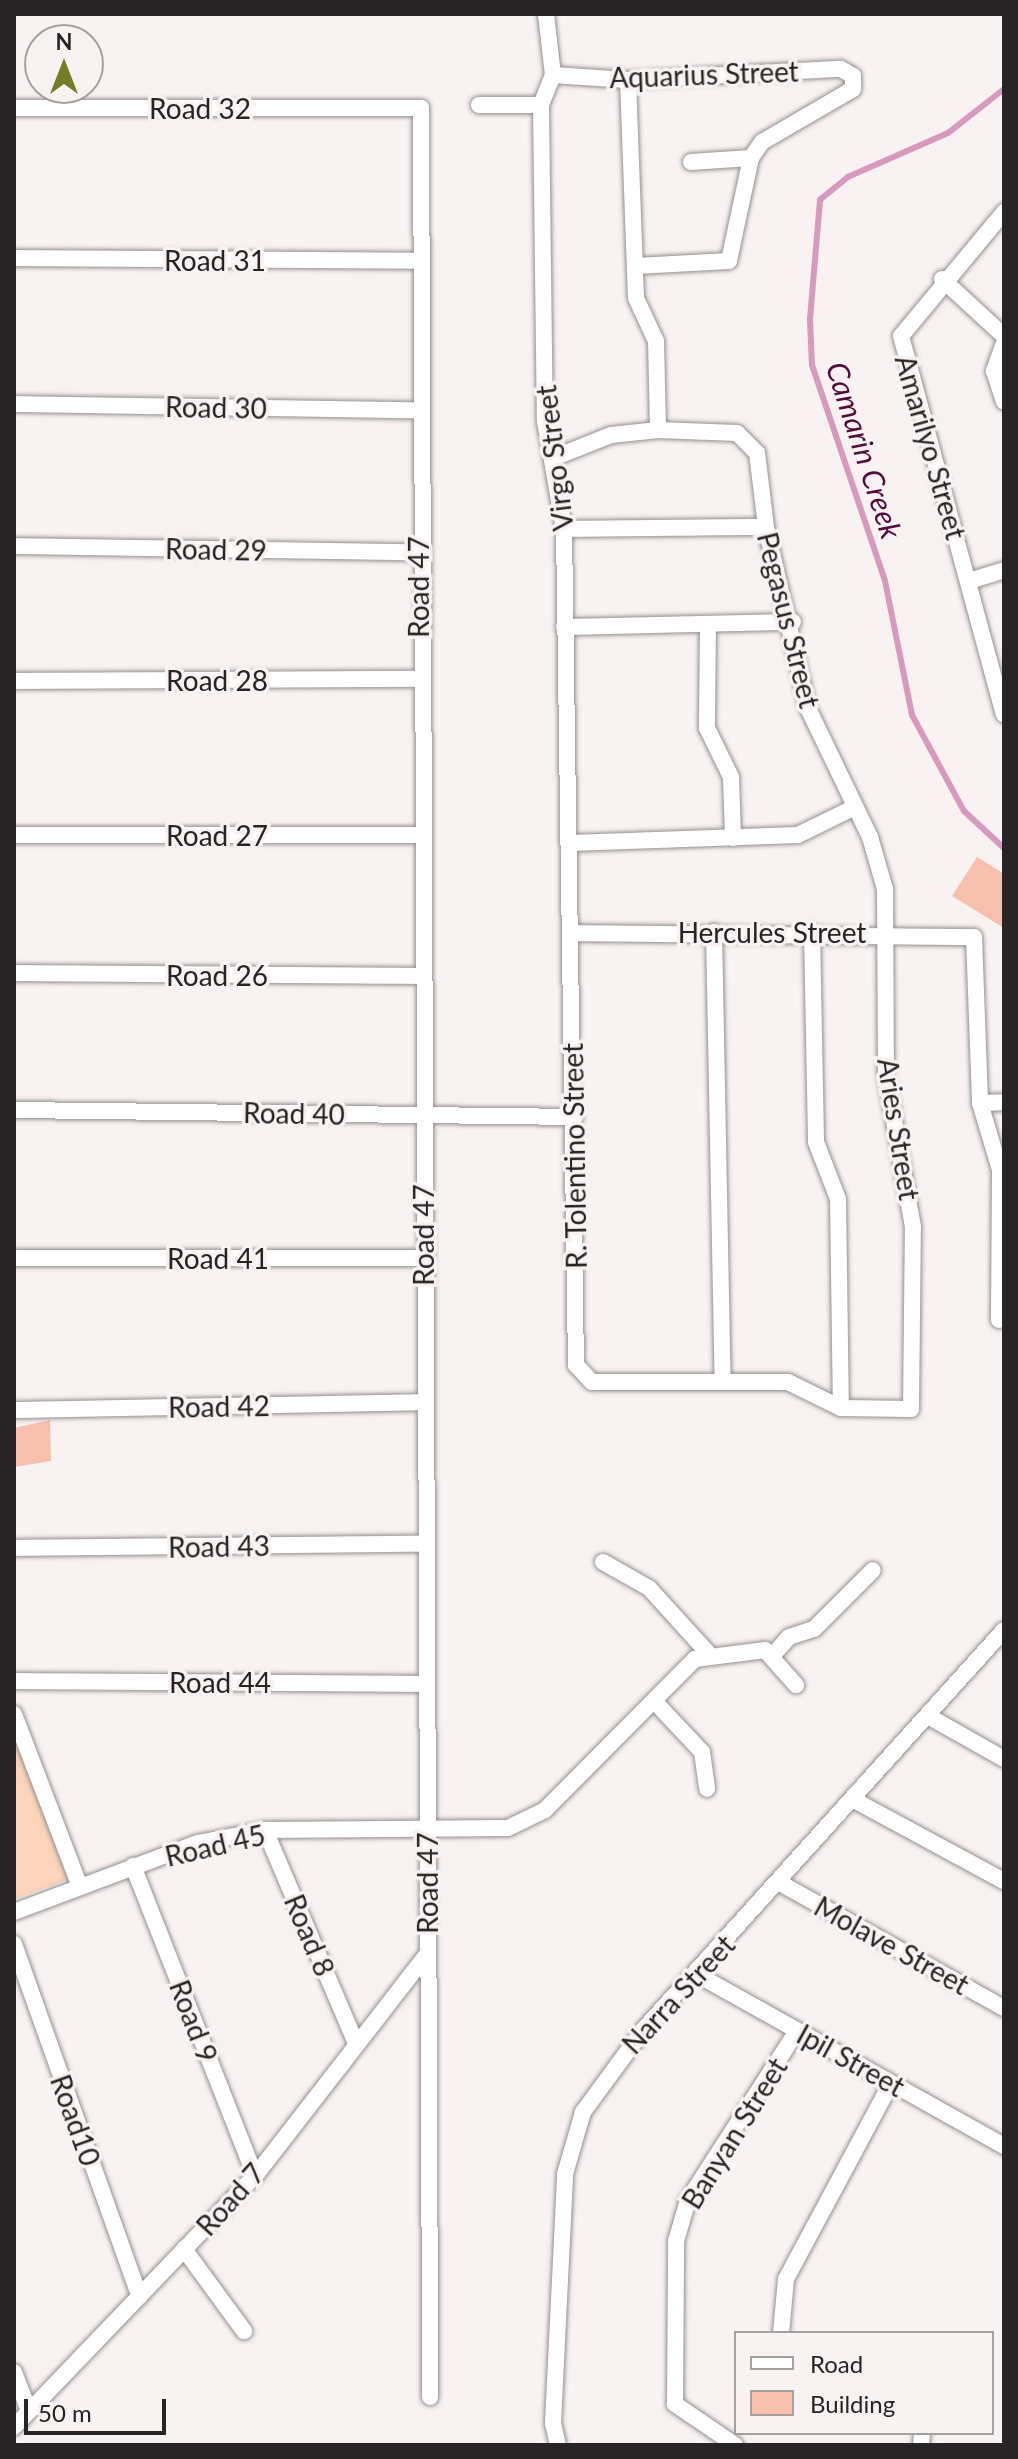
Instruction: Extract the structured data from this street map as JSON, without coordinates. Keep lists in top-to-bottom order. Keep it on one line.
{"streets":{"street":["Aquarius Street","Road 32","Road 31","Road 30","Amarilyo Street","Virgo Street","Road 29","Road 47","Pegasus Street","Road 28","Road 27","Hercules Street","Road 26","Road 40","Aries Street","R. Tolentino Street","Road 41","Road 42","Road 43","Road 44","Road 45","Road 8","Molave Street","Narra Street","Road 9","Ipil Street","Road10","Banyan Street","Road 7"]},"crossings":[["Aquarius Street","Virgo Street"],["Road 32","Road 47"],["Road 31","Road 47"],["Road 30","Road 47"],["Virgo Street","Hercules Street"],["Virgo Street","R. Tolentino Street"],["Road 29","Road 47"],["Road 47","Road 28"],["Road 47","Road 27"],["Road 47","Road 26"],["Road 47","Road 40"],["Road 47","Road 41"],["Road 47","Road 42"],["Road 47","Road 43"],["Road 47","Road 44"],["Road 47","Road 45"],["Road 47","Road 7"],["Pegasus Street","Aries Street"],["Hercules Street","Aries Street"],["Hercules Street","R. Tolentino Street"],["Road 40","R. Tolentino Street"],["Road 45","Road 8"],["Road 45","Road 9"],["Road 8","Road 7"],["Molave Street","Narra Street"],["Narra Street","Ipil Street"],["Road 9","Road 7"],["Ipil Street","Banyan Street"],["Road10","Road 7"]],"water":["Camarin Creek"],"legend":["Road","Building"],"scale_bar":"50 m","north":"top"}
